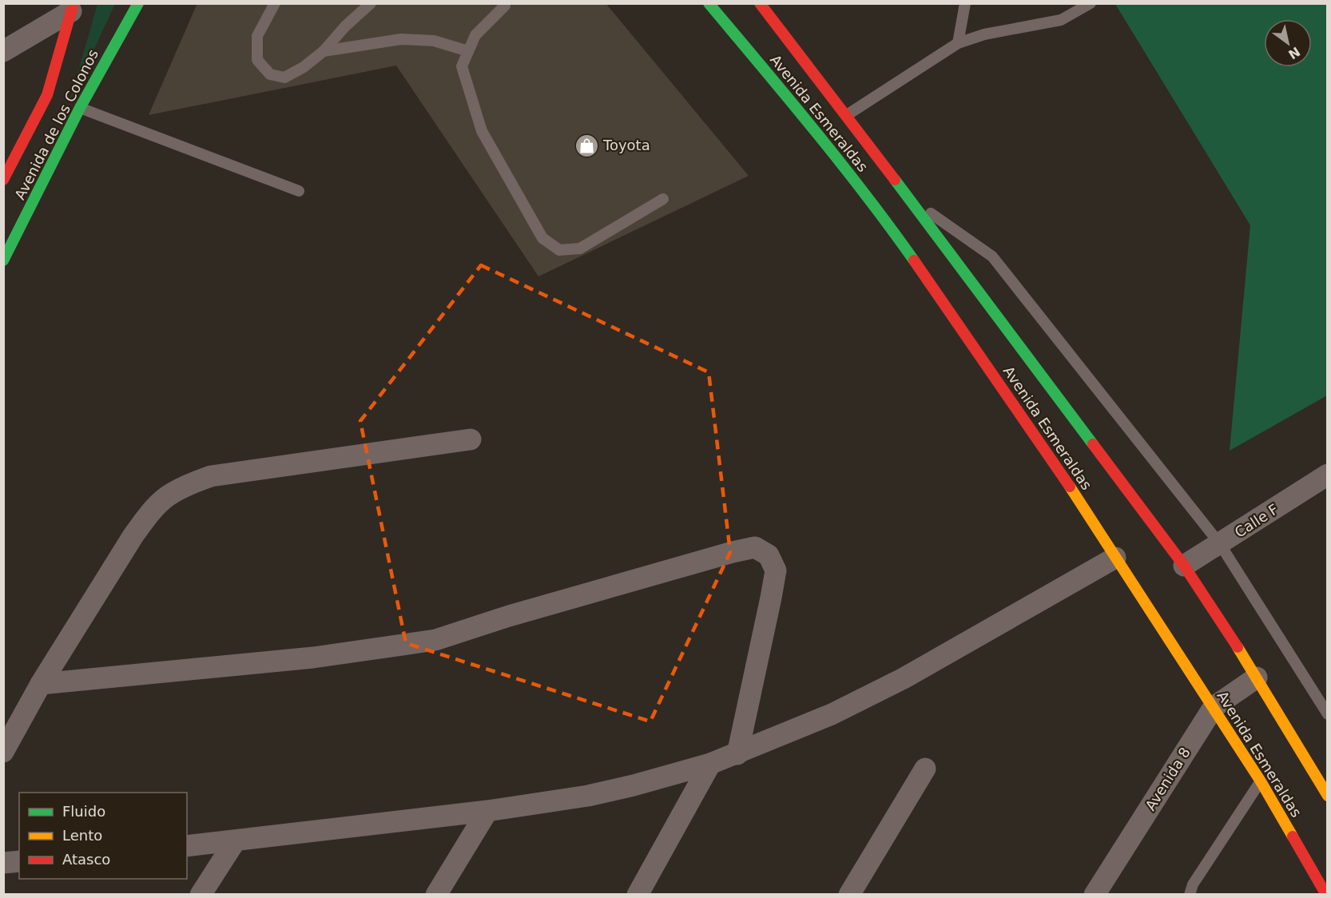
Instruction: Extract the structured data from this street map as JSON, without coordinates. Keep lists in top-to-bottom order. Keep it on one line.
{"streets":{"highway":["Avenida Esmeraldas","Avenida de los Colonos"],"street":["Calle F","Avenida 8"]},"crossings":[["Avenida Esmeraldas","Calle F"],["Avenida Esmeraldas","Avenida 8"]],"places":{"shop":["Toyota"]},"legend":["Fluido","Lento","Atasco"],"north":"bottom right"}
